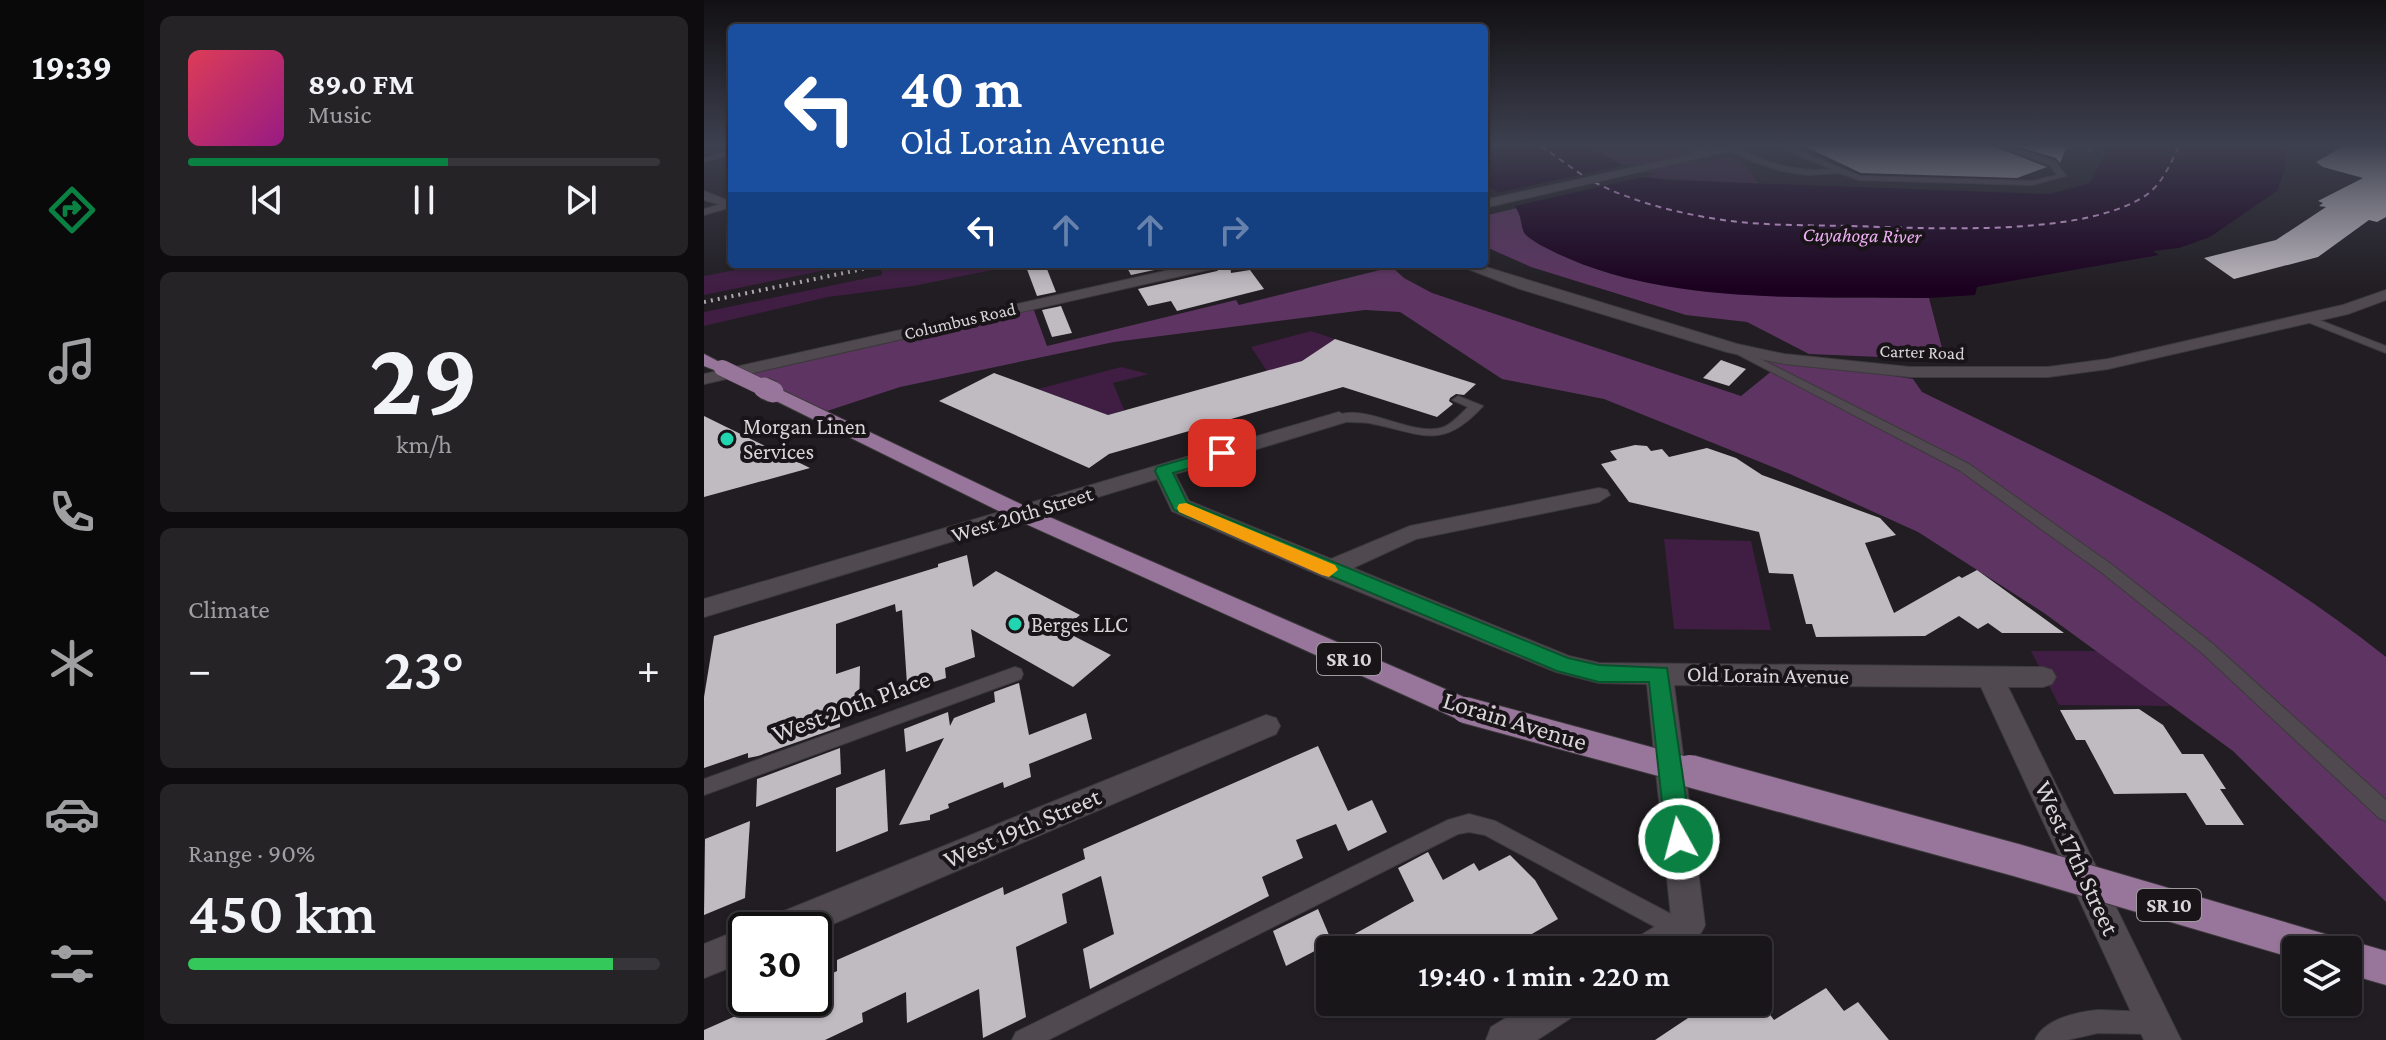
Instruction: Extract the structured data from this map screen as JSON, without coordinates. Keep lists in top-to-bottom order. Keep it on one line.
{"streets":{"main road":["SR 10","Lorain Avenue"],"street":["Columbus Road","Carter Road","West 20th Street","Old Lorain Avenue","West 19th Street","West 17th Street"],"lane":["West 20th Place"]},"crossings":[["West 20th Street","Old Lorain Avenue"],["West 20th Street","Lorain Avenue"],["Old Lorain Avenue","West 17th Street"]],"water":["Cuyahoga River"],"places":["Morgan Linen Services","Berges LLC"],"page":{"tabs":"19:39","turn":["40 m","Old Lorain Avenue"],"song":["89.0 FM","Music"],"tile":[["29","km/h"],"Climate",["Range · 90%","450 km"]],"heat":["−","23°","+"],"limit":"30","trip":"19:40 · 1 min · 220 m"}}
